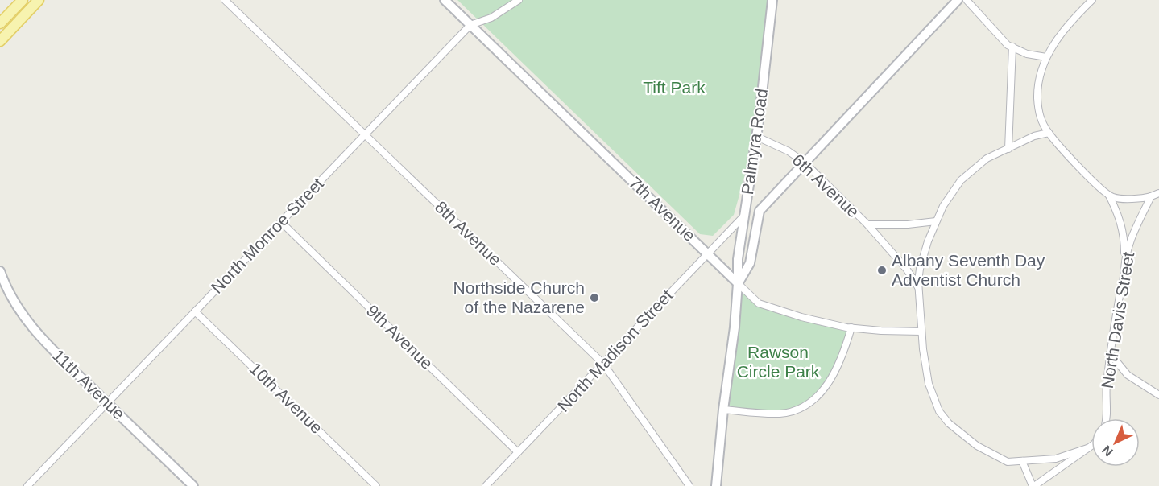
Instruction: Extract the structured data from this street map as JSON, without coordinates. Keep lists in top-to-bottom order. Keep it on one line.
{"streets":{"main road":["Palmyra Road","7th Avenue","11th Avenue"],"street":["6th Avenue","8th Avenue","North Monroe Street","North Davis Street","9th Avenue","North Madison Street","10th Avenue"]},"crossings":[["Palmyra Road","6th Avenue"],["Palmyra Road","7th Avenue"],["Palmyra Road","North Madison Street"],["7th Avenue","North Monroe Street"],["7th Avenue","North Madison Street"],["8th Avenue","North Monroe Street"],["8th Avenue","North Madison Street"],["North Monroe Street","9th Avenue"],["North Monroe Street","11th Avenue"],["North Monroe Street","10th Avenue"],["9th Avenue","North Madison Street"]],"parks":["Tift Park","Rawson Circle Park"],"places":["Albany Seventh Day Adventist Church","Northside Church of the Nazarene"],"north":"bottom left"}
